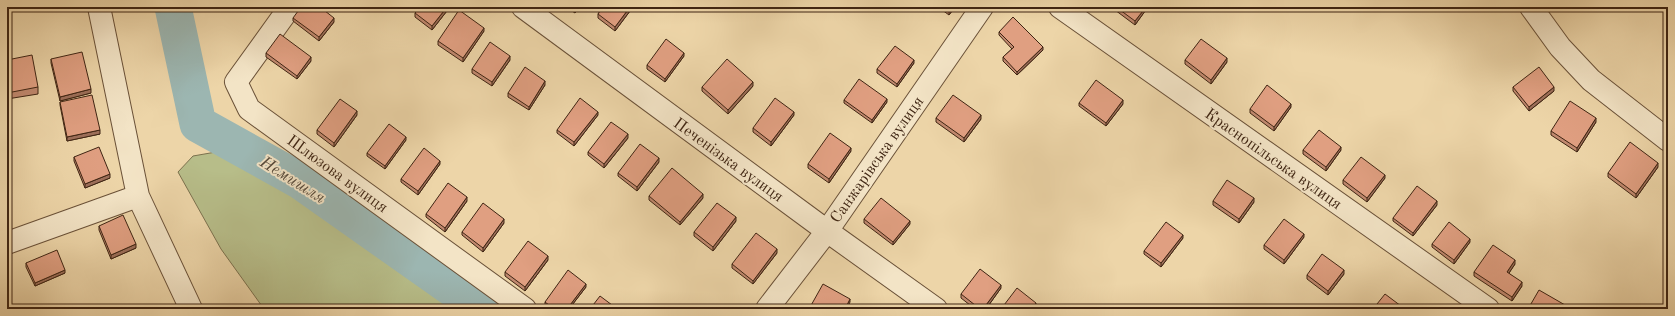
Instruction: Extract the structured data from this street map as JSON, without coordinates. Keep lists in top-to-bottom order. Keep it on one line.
{"streets":{"street":["Краснопільська вулиця","Печенізька вулиця","Санжарівська вулиця","Шлюзова вулиця"]},"crossings":[["Печенізька вулиця","Санжарівська вулиця"]],"water":["Немишля"]}
